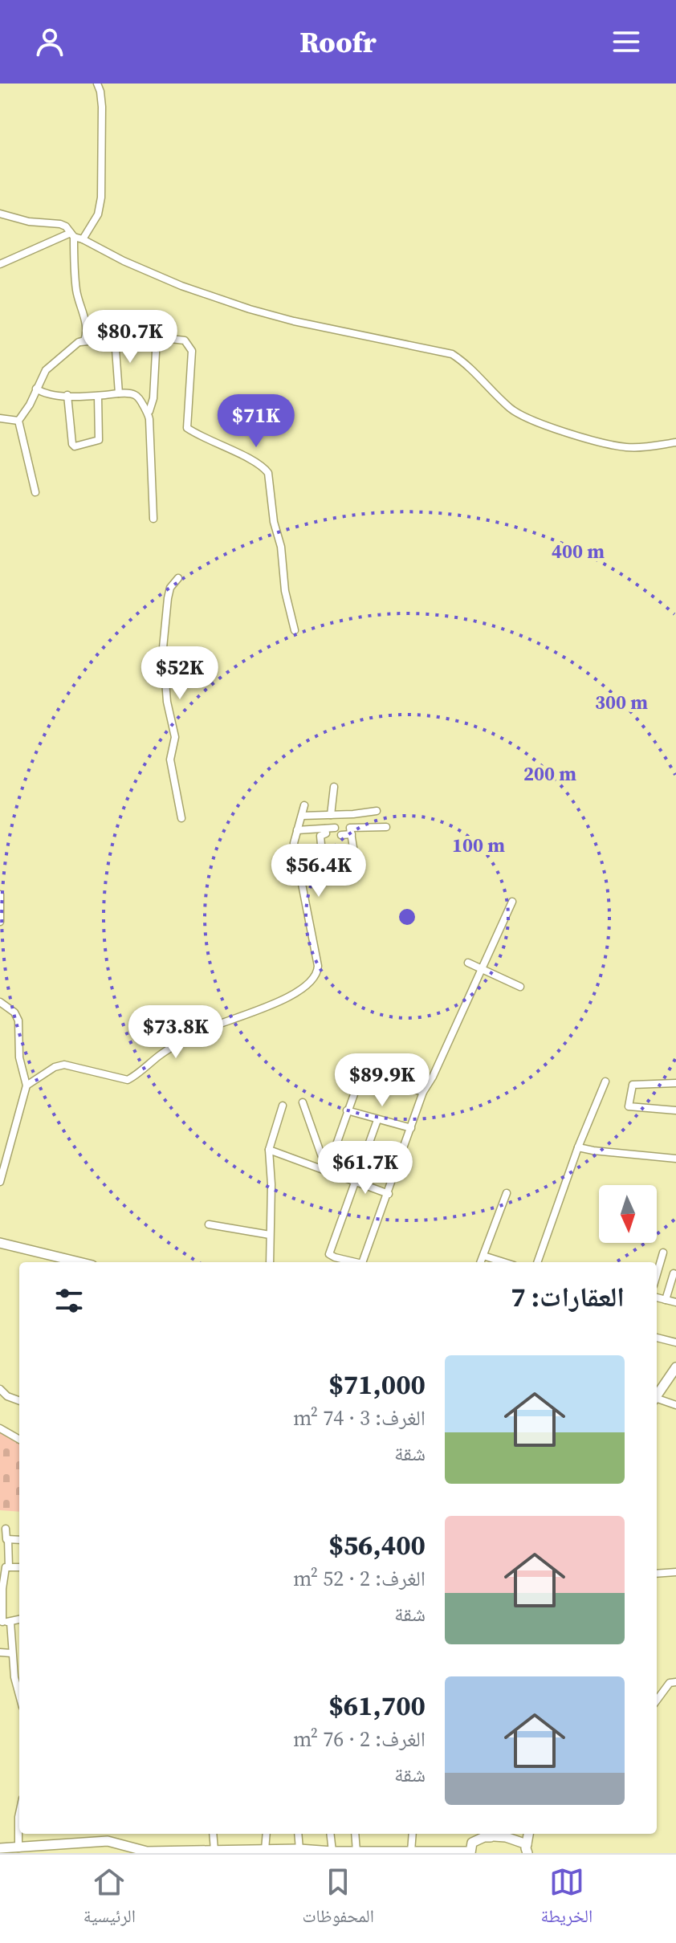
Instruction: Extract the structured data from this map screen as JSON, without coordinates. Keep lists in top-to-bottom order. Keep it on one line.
{"north":"bottom","page":{"header":"Roofr","price":["$80.7K","$71K","$52K","$56.4K","$73.8K","$89.9K","$61.7K"],"heading":"العقارات: 7","list":[{"name":"$71,000","note":"الغرف: 3 · 74 m² · شقة"},{"name":"$56,400","note":"الغرف: 2 · 52 m² · شقة"},{"name":"$61,700","note":"الغرف: 2 · 76 m² · شقة"}],"tabs":["الخريطة","المحفوظات","الرئيسية"]},"rings":["400 m","300 m","200 m","100 m"]}
